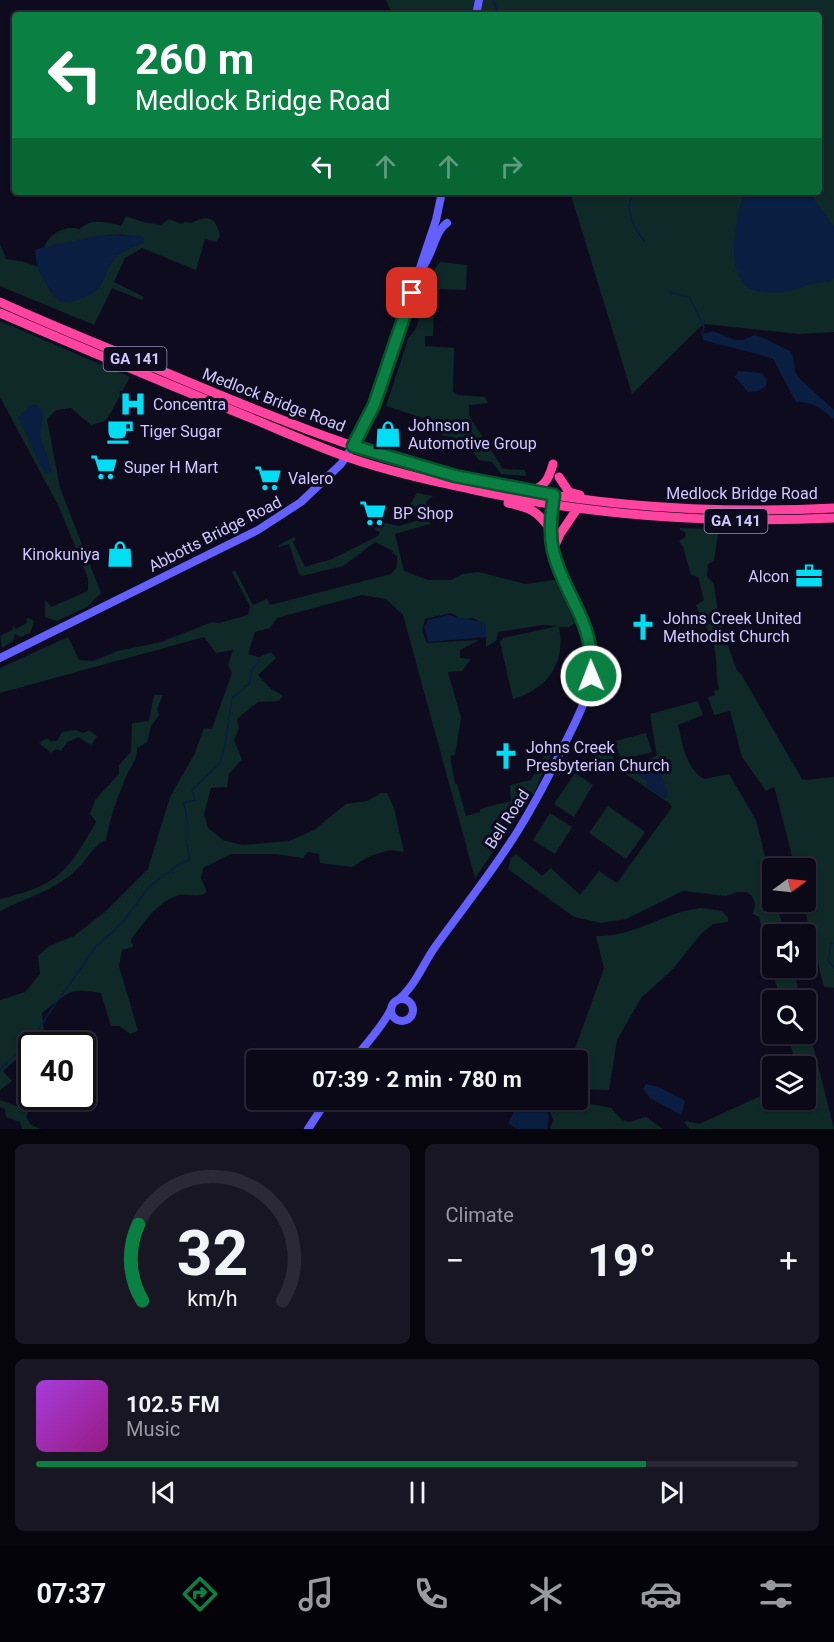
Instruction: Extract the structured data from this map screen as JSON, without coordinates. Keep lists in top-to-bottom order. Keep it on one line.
{"streets":{"highway":["GA 141","Medlock Bridge Road"],"street":["Abbotts Bridge Road","Bell Road"]},"crossings":[["Medlock Bridge Road","Abbotts Bridge Road"],["Medlock Bridge Road","Bell Road"]],"places":{"hospital":["Concentra"],"cafe":["Tiger Sugar"],"shop":["Johnson Automotive Group","Kinokuniya"],"supermarket":["Super H Mart","Valero","BP Shop"],"office":["Alcon"],"church":["Johns Creek United Methodist Church","Johns Creek Presbyterian Church"]},"north":"right","page":{"turn":["260 m","Medlock Bridge Road"],"limit":"40","trip":"07:39 · 2 min · 780 m","tile":"Climate","heat":["−","19°","+"],"song":["102.5 FM","Music"],"tabs":"07:37","gauge":["32","km/h"]}}
